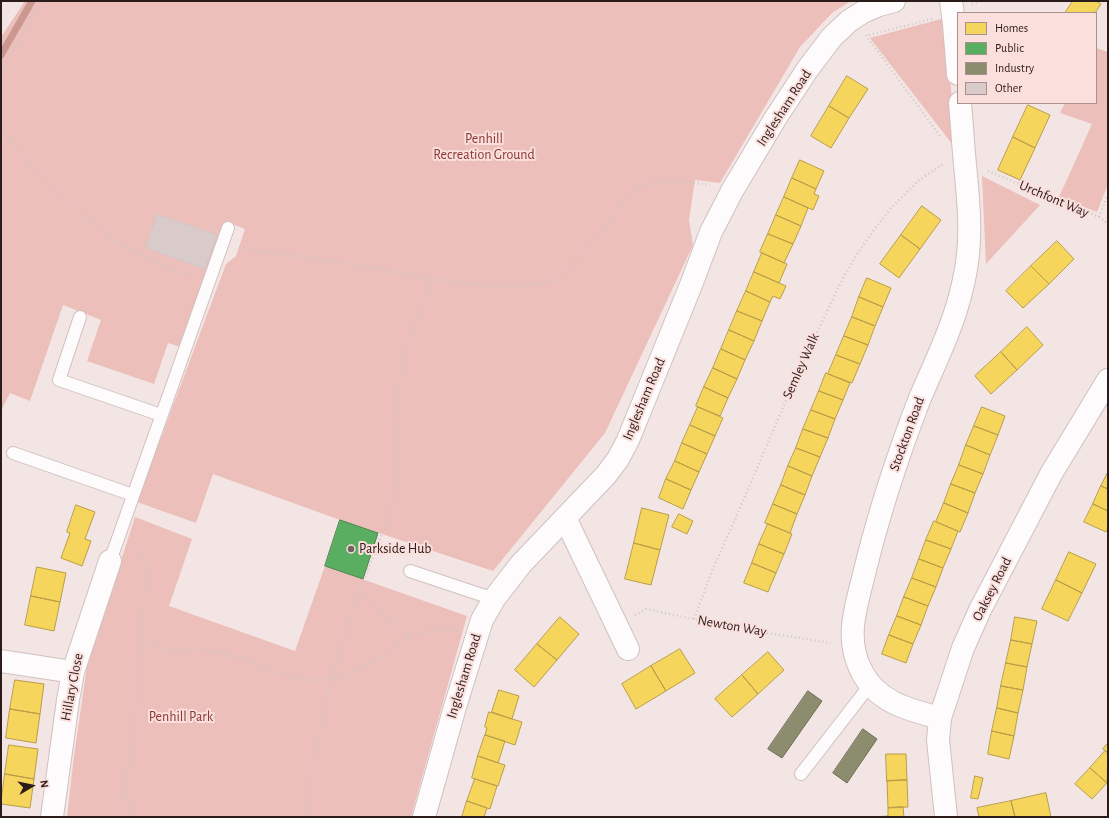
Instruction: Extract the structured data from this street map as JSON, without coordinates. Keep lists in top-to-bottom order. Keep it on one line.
{"streets":{"street":["Inglesham Road","Stockton Road","Oaksey Road","Hillary Close"],"path":["Urchfont Way","Semley Walk","Newton Way"]},"crossings":[["Semley Walk","Stockton Road"],["Semley Walk","Newton Way"],["Stockton Road","Oaksey Road"],["Stockton Road","Newton Way"]],"parks":["Penhill Recreation Ground","Penhill Park"],"places":["Parkside Hub"],"legend":["Homes","Public","Industry","Other"],"north":"right"}
